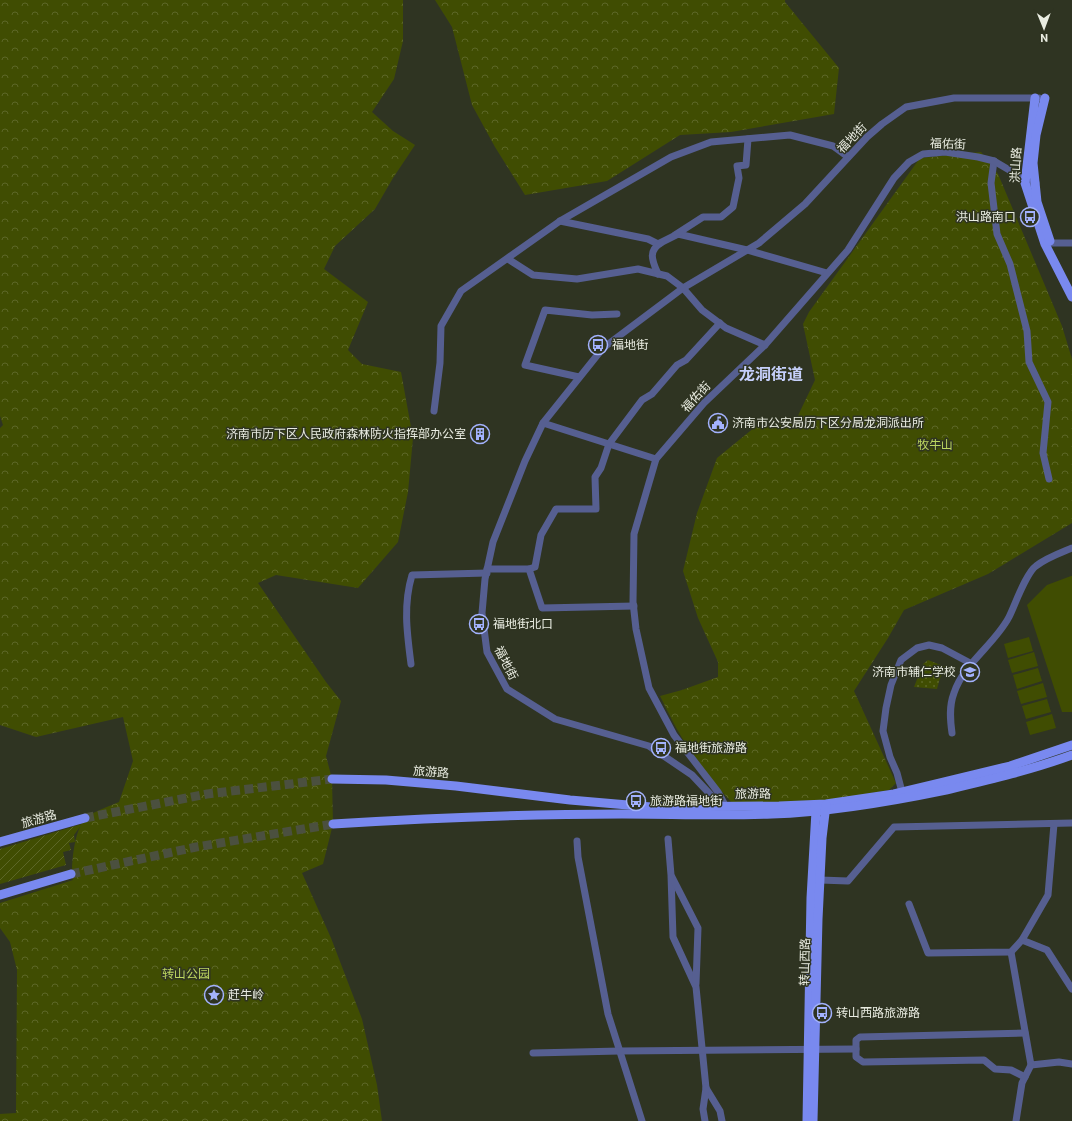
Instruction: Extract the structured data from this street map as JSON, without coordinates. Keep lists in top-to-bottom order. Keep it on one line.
{"streets":{"main road":["洪山路","旅游路","转山西路"],"street":["福地街","福佑街"]},"crossings":[["福地街","福佑街"],["福地街","洪山路"],["福地街","旅游路"],["福佑街","洪山路"],["福佑街","旅游路"],["旅游路","转山西路"]],"districts":["龙洞街道"],"parks":["牧牛山","转山公园"],"places":{"bus stop":["洪山路南口","福地街","福地街北口","福地街旅游路","旅游路福地街","转山西路旅游路"],"public building":["济南市公安局历下区分局龙洞派出所"],"building":["济南市历下区人民政府森林防火指挥部办公室"],"school or university":["济南市辅仁学校"],"place":["赶牛岭"]},"north":"bottom"}
